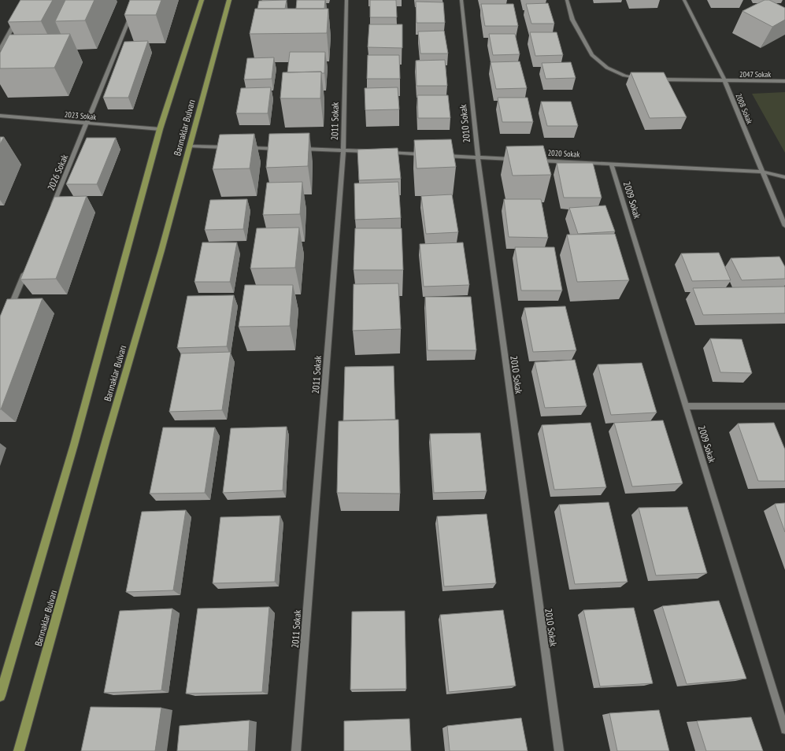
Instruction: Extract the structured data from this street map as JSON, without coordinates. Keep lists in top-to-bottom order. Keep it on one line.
{"streets":{"main road":["Barınaklar Bulvarı"],"street":["2047 Sokak","2008 Sokak","2023 Sokak","2011 Sokak","2010 Sokak","2020 Sokak","2026 Sokak","2009 Sokak"]},"crossings":[["2047 Sokak","2008 Sokak"],["2008 Sokak","2020 Sokak"],["2023 Sokak","2026 Sokak"],["2020 Sokak","2009 Sokak"]]}
